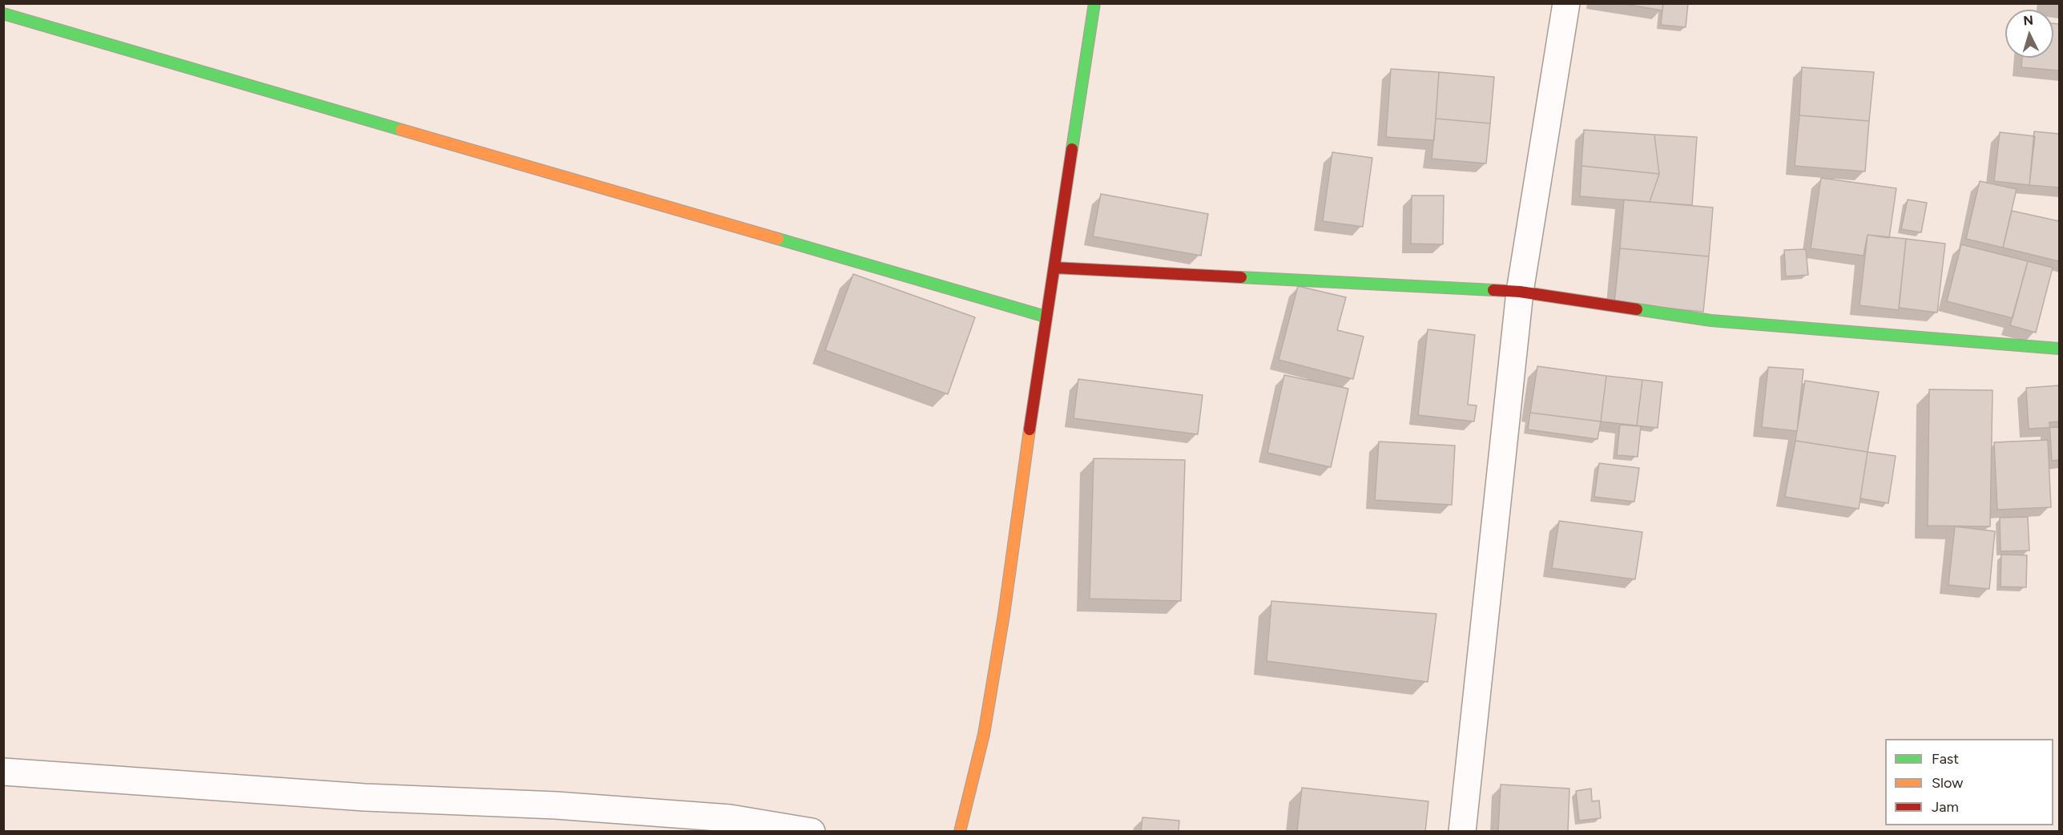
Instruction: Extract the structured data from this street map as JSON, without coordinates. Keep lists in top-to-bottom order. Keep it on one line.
{"legend":["Fast","Slow","Jam"],"north":"top"}
